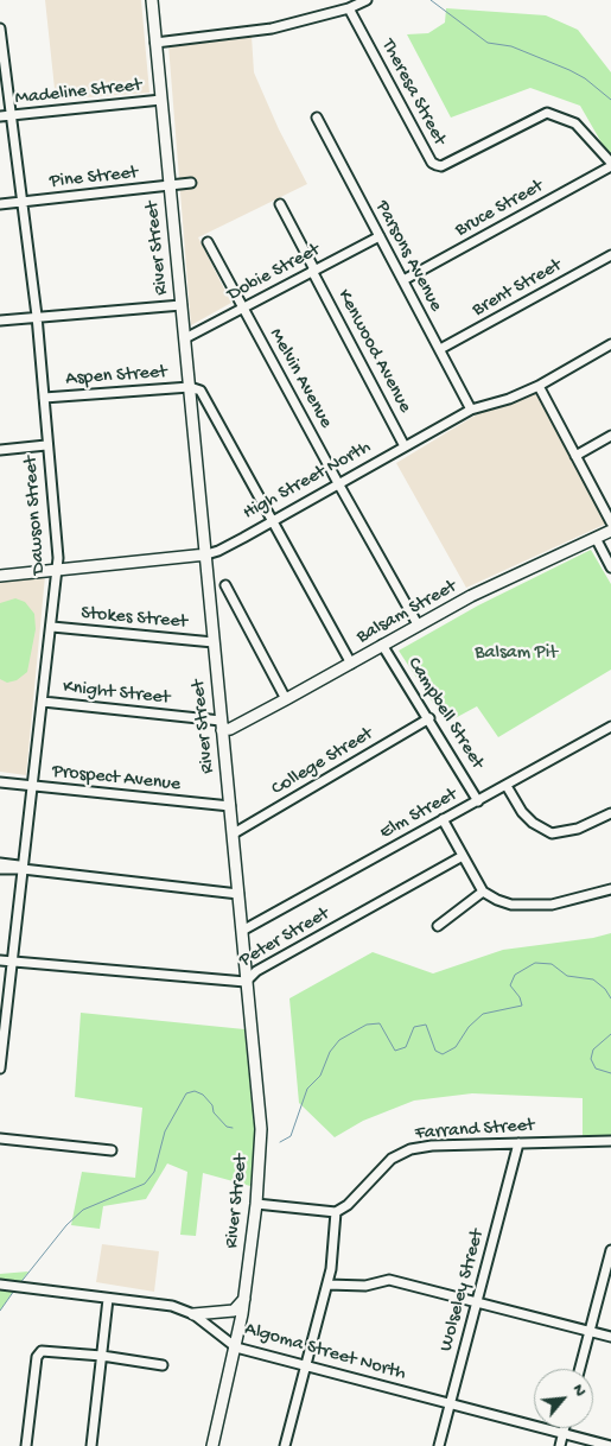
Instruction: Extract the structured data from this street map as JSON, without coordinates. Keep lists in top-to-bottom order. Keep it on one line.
{"streets":{"main road":["River Street","High Street North","Balsam Street"],"street":["Madeline Street","Theresa Street","Pine Street","Bruce Street","Parsons Avenue","Dobie Street","Brent Street","Kenwood Avenue","Aspen Street","Melvin Avenue","Dawson Street","Stokes Street","Knight Street","Campbell Street","College Street","Prospect Avenue","Elm Street","Peter Street","Farrand Street","Wolseley Street","Algoma Street North"]},"crossings":[["Madeline Street","River Street"],["Madeline Street","Dawson Street"],["Theresa Street","Bruce Street"],["Pine Street","River Street"],["Pine Street","Dawson Street"],["Bruce Street","Parsons Avenue"],["River Street","Dobie Street"],["River Street","Aspen Street"],["River Street","High Street North"],["River Street","Balsam Street"],["River Street","Stokes Street"],["River Street","Knight Street"],["River Street","College Street"],["River Street","Prospect Avenue"],["River Street","Elm Street"],["River Street","Peter Street"],["River Street","Algoma Street North"],["Parsons Avenue","Dobie Street"],["Parsons Avenue","Brent Street"],["Parsons Avenue","High Street North"],["Dobie Street","Kenwood Avenue"],["Dobie Street","Melvin Avenue"],["Kenwood Avenue","High Street North"],["Aspen Street","Dawson Street"],["Melvin Avenue","High Street North"],["Melvin Avenue","Balsam Street"],["High Street North","Dawson Street"],["Dawson Street","Stokes Street"],["Dawson Street","Knight Street"],["Dawson Street","Prospect Avenue"],["Dawson Street","Peter Street"],["Balsam Street","Knight Street"],["Balsam Street","Campbell Street"],["Campbell Street","College Street"],["Campbell Street","Elm Street"],["Farrand Street","Wolseley Street"],["Wolseley Street","Algoma Street North"]],"parks":["Balsam Pit"],"north":"top right"}
